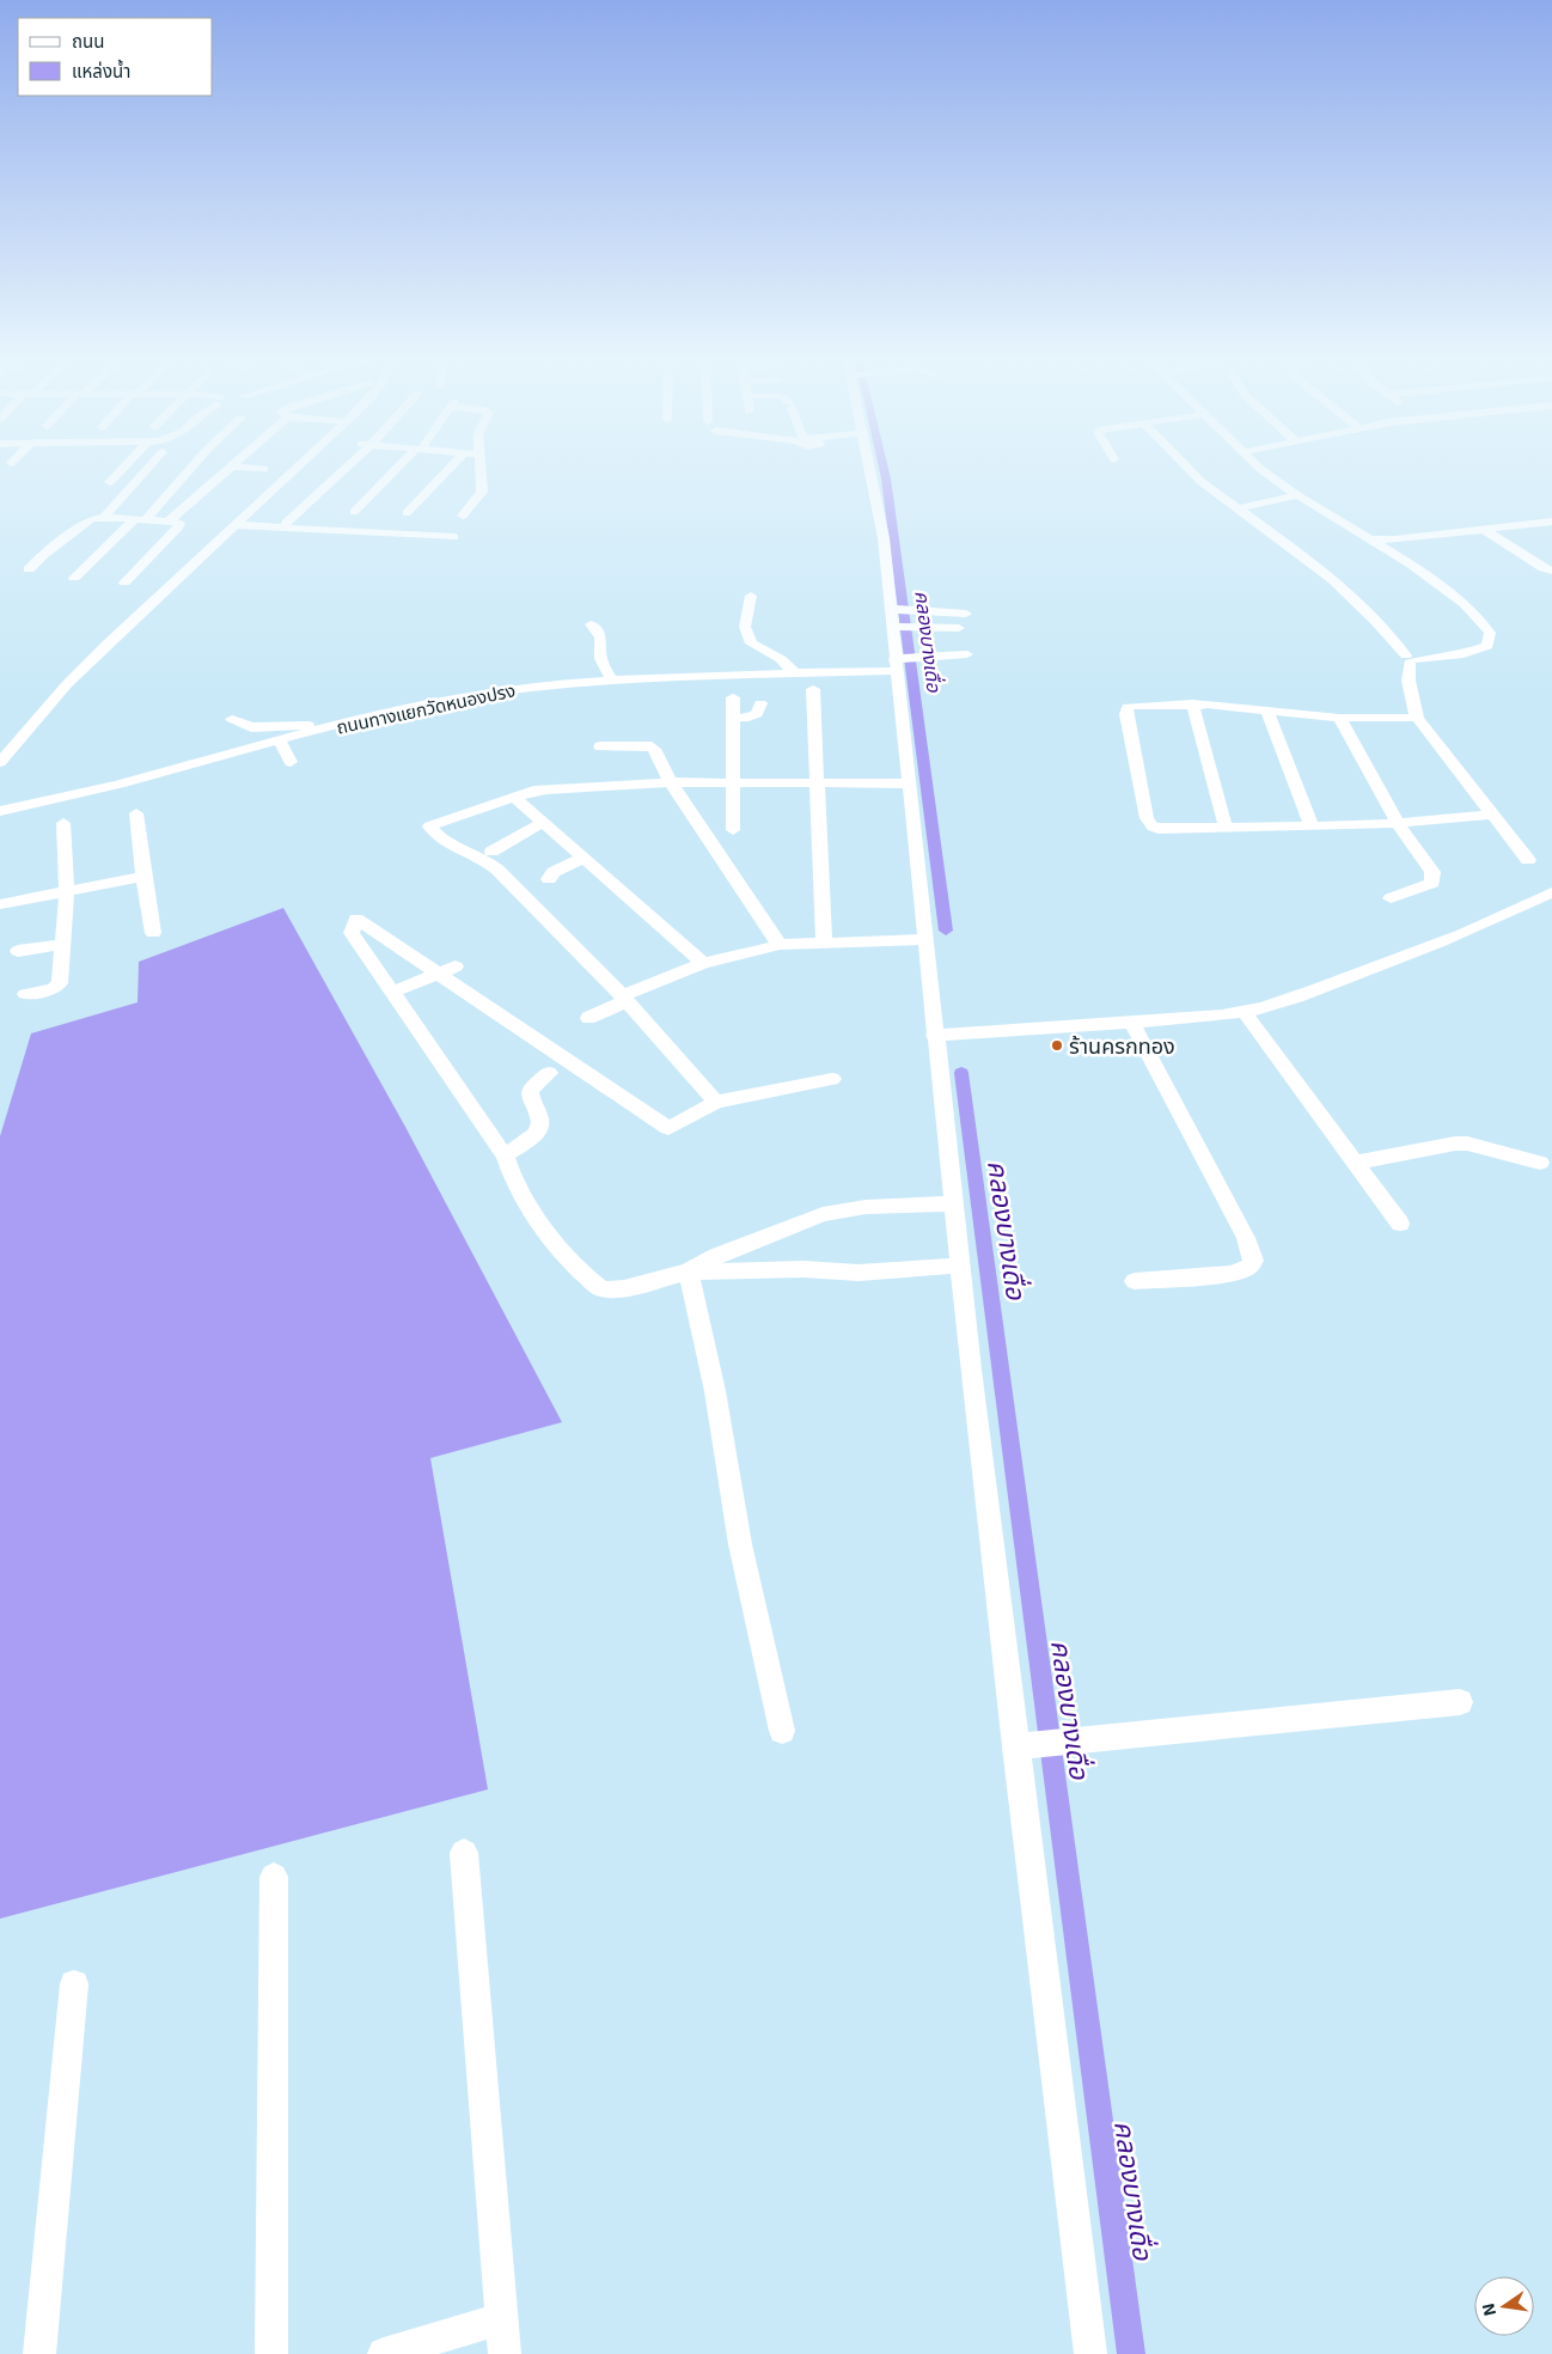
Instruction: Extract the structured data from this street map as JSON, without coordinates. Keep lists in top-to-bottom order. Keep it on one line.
{"streets":{"street":["ถนนทางแยกวัดหนองปรง"]},"water":["คลองบางเดื่อ"],"places":["ร้านครกทอง"],"legend":["ถนน","แหล่งน้ำ"],"north":"left"}
